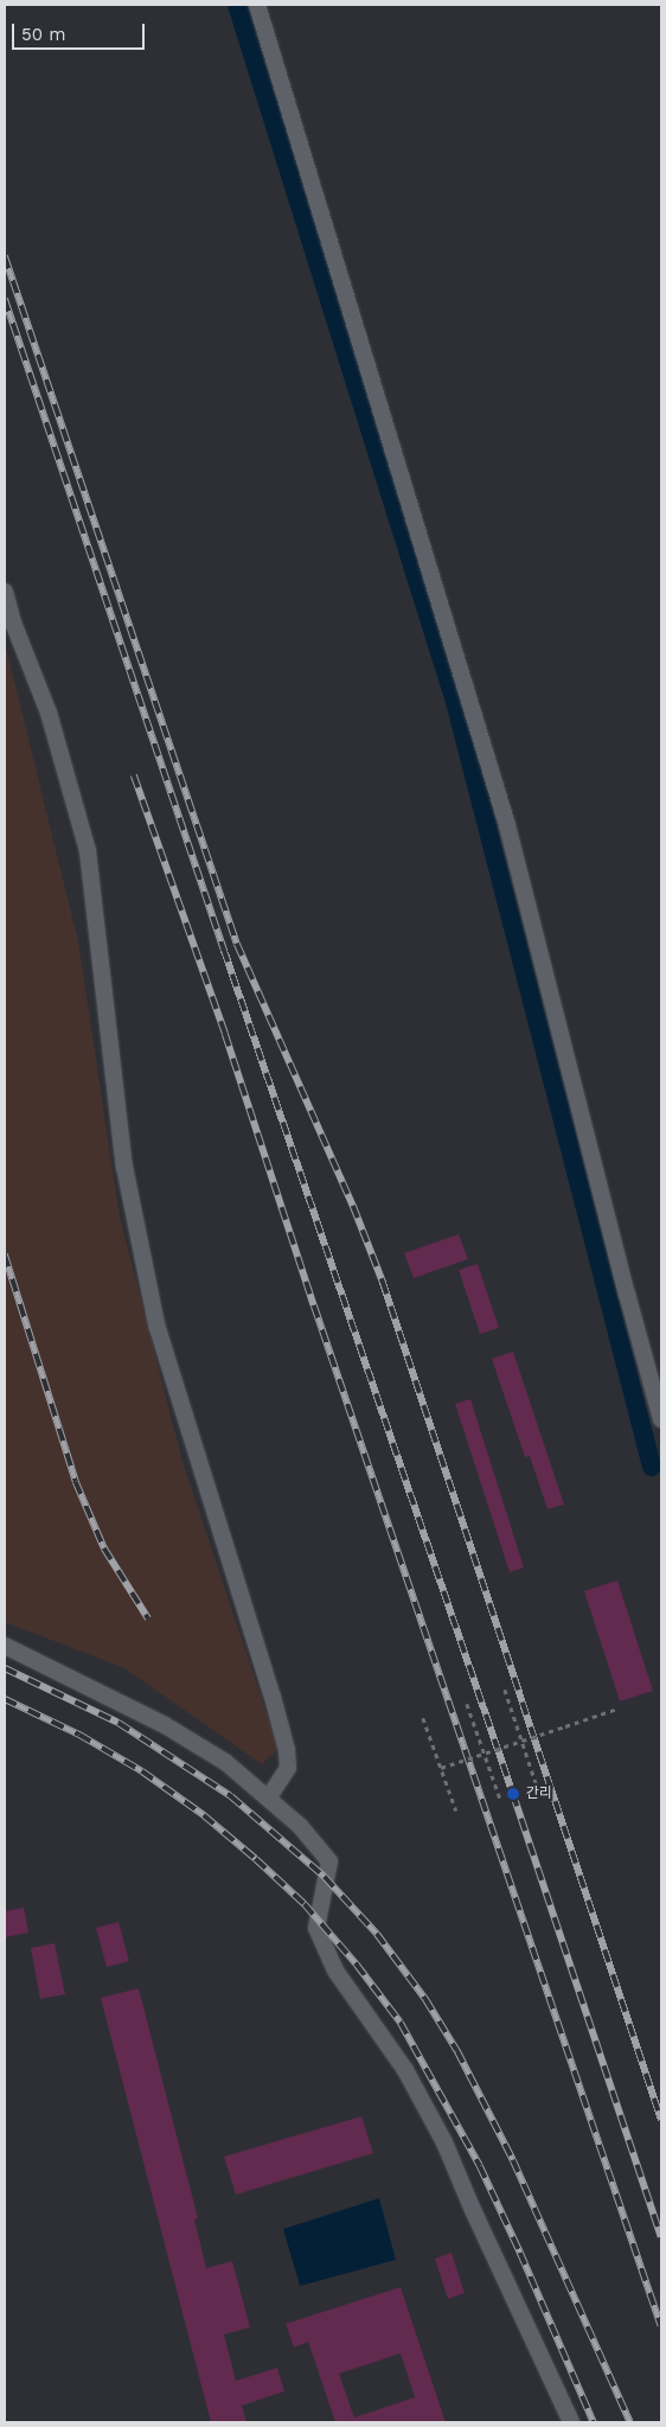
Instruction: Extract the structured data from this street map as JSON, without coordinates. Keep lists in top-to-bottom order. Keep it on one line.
{"places":["간리"],"scale_bar":"50 m"}
